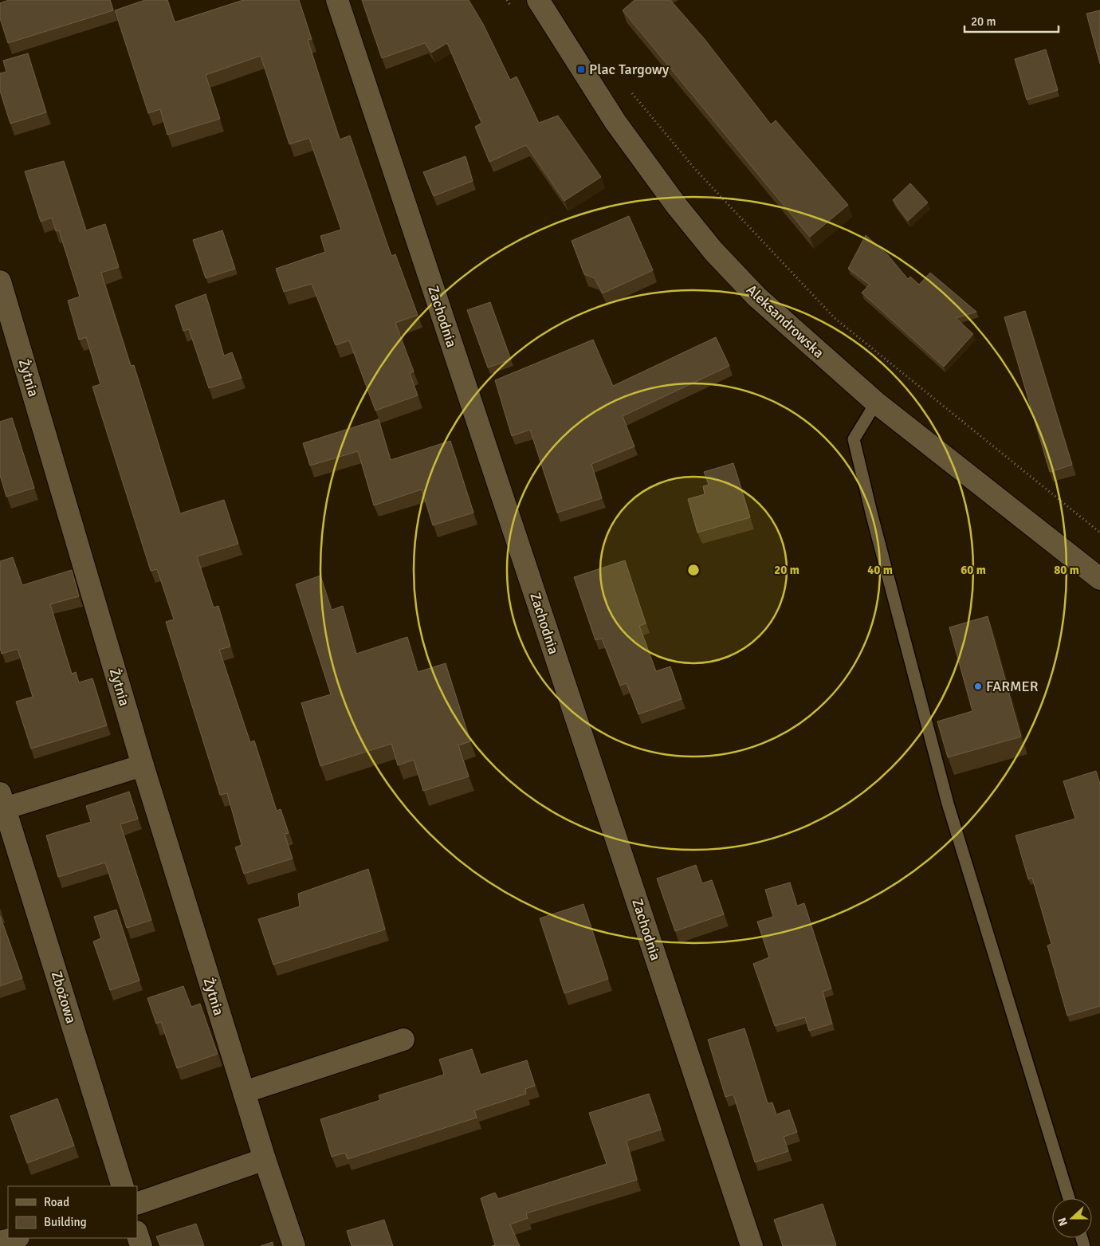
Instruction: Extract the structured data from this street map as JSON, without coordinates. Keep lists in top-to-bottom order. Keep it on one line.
{"streets":{"street":["Zachodnia","Aleksandrowska","Żytnia","Zbożowa"]},"crossings":[["Żytnia","Zbożowa"]],"places":{"transit":["Plac Targowy"],"other":["FARMER"]},"legend":["Road","Building"],"scale_bar":"20 m","north":"left","rings":["20 m","40 m","60 m","80 m"]}
